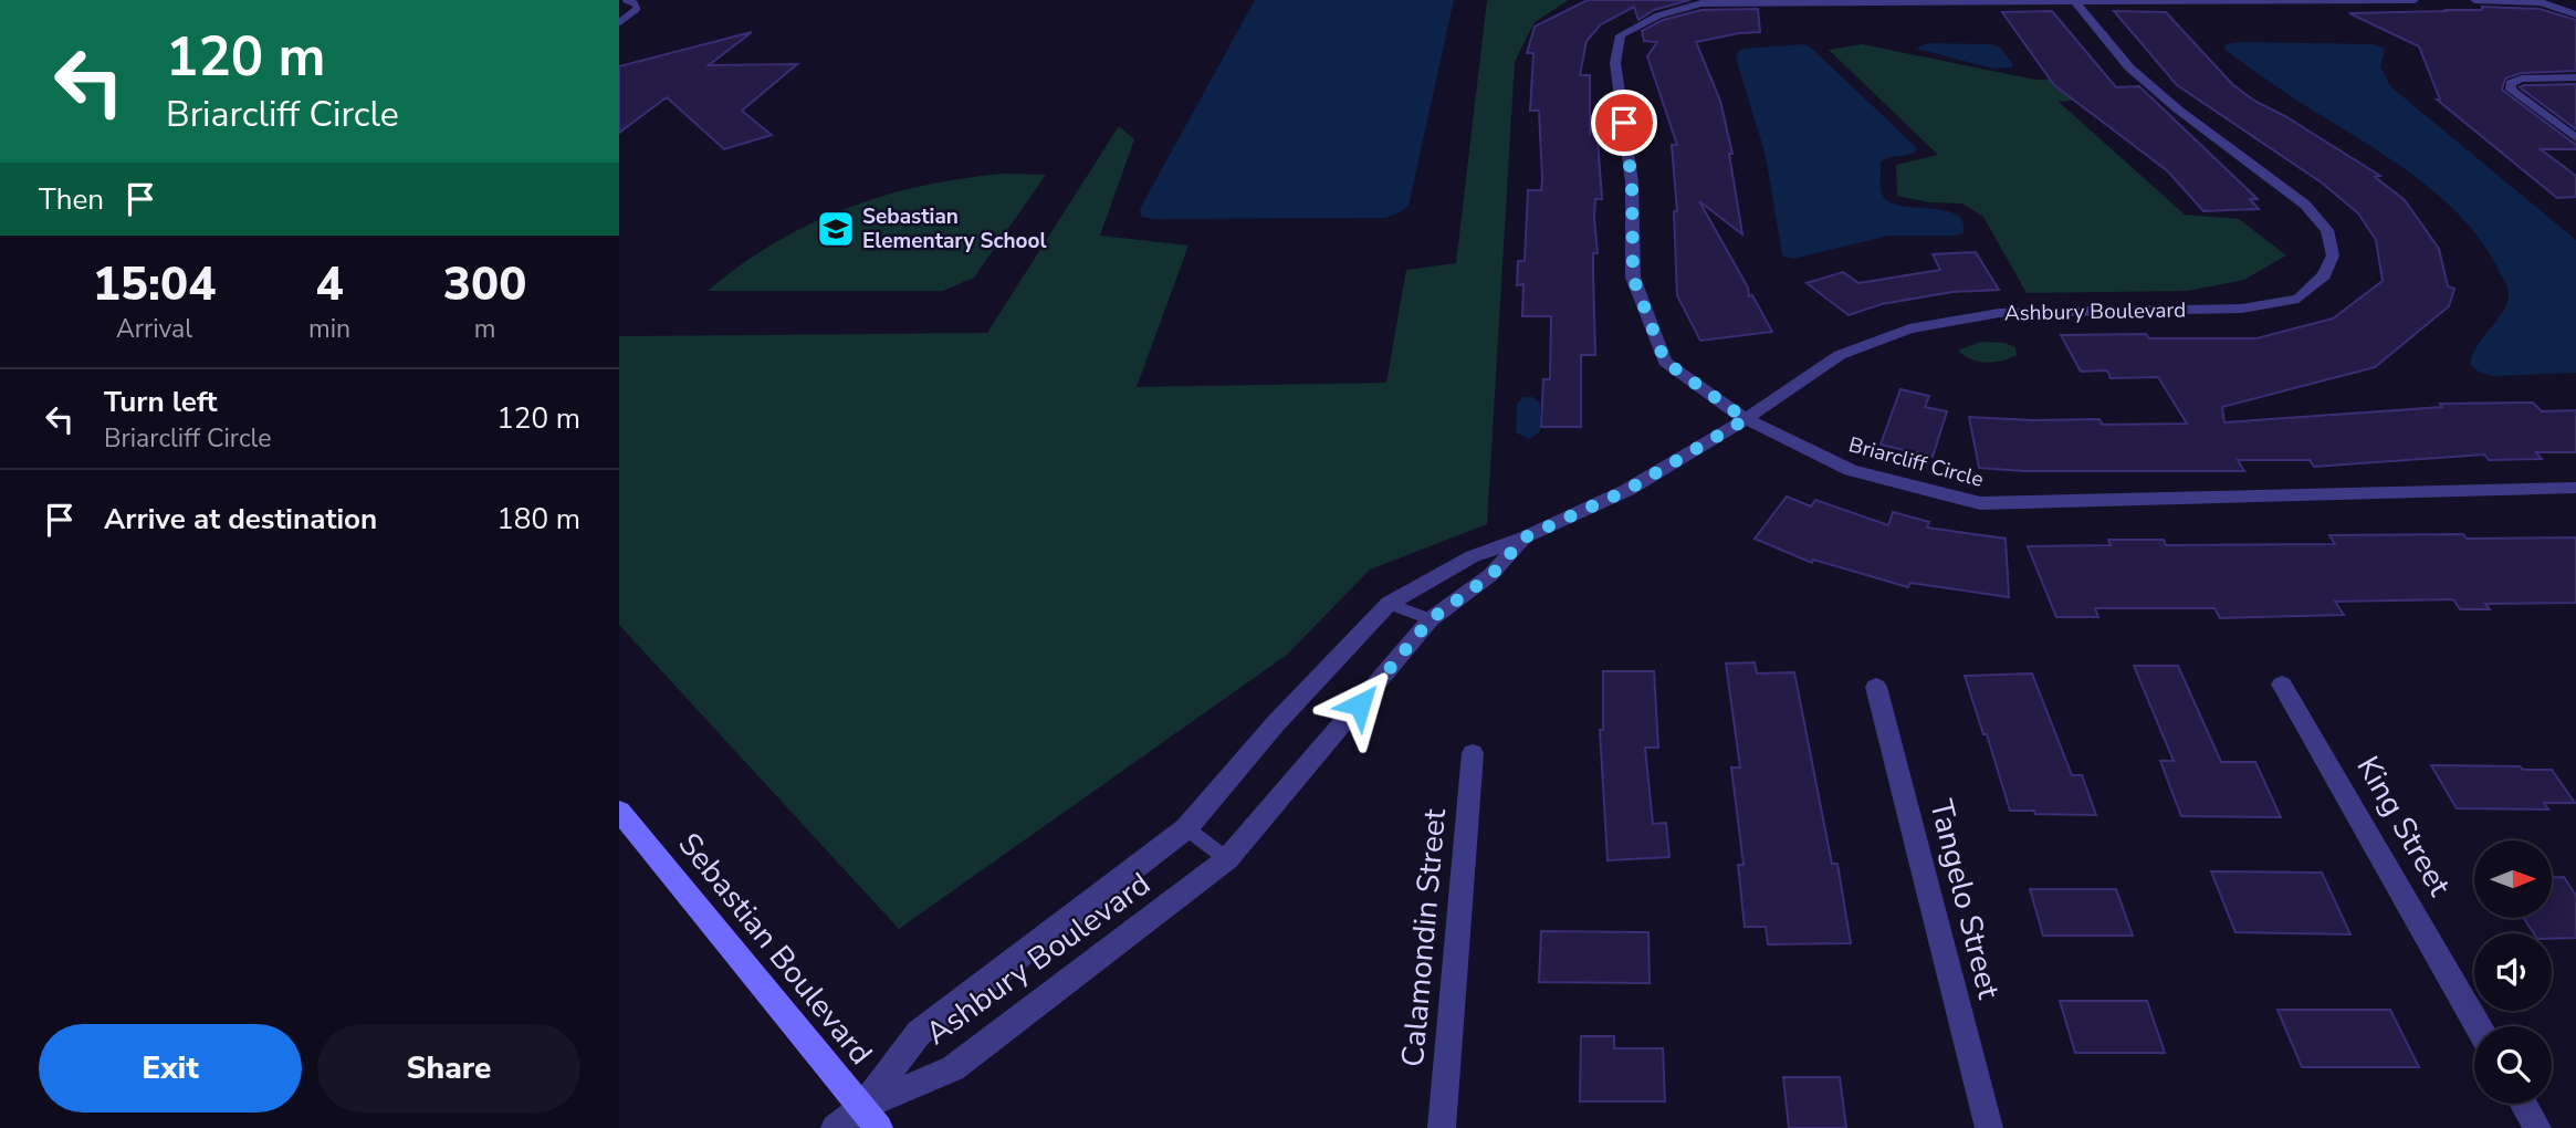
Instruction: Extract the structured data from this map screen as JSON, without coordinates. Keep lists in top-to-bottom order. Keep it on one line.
{"streets":{"main road":["Sebastian Boulevard"],"street":["Ashbury Boulevard","Briarcliff Circle","King Street","Tangelo Street","Calamondin Street"]},"crossings":[["Ashbury Boulevard","Briarcliff Circle"],["Ashbury Boulevard","Sebastian Boulevard"]],"places":{"school or university":["Sebastian Elementary School"]},"north":"right","page":{"turn":["120 m","Briarcliff Circle"],"then":"Then","eta":["15:04","Arrival","4","min","300","m"],"list":[{"name":"Turn left","note":"Briarcliff Circle","value":"120 m"},{"name":"Arrive at destination","value":"180 m"}],"buttons":["Exit","Share"]}}
